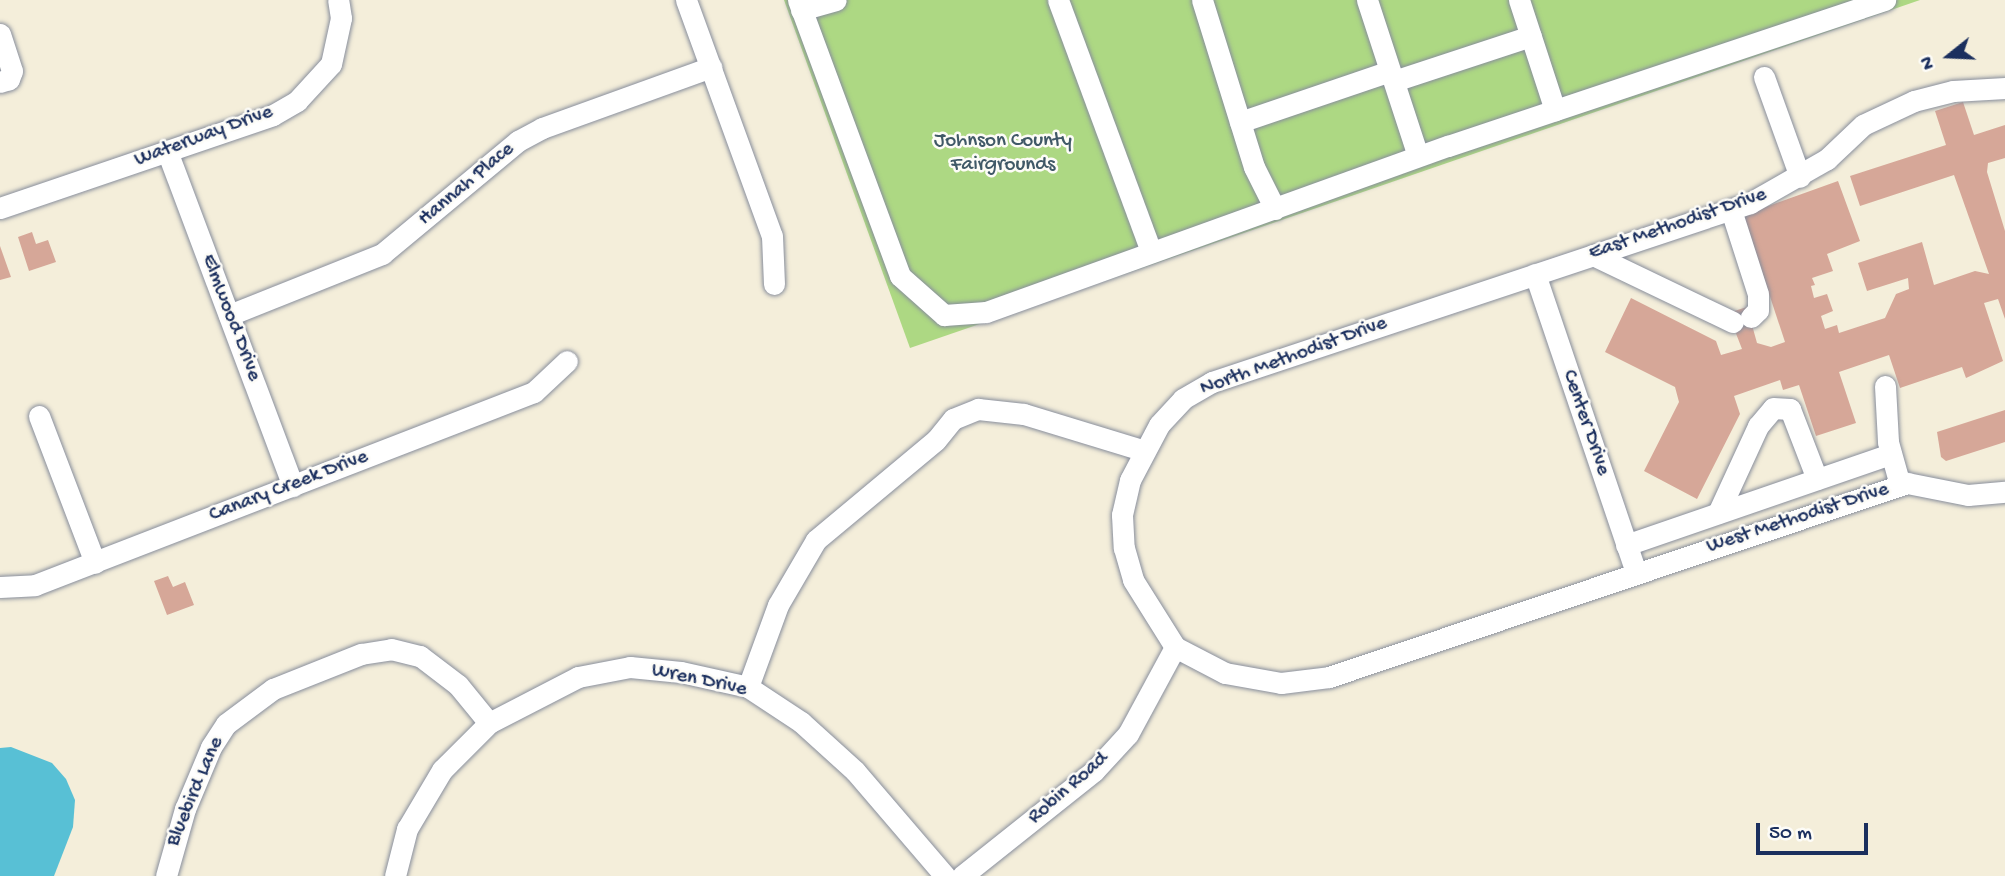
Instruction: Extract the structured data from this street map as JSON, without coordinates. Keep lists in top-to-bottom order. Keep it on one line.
{"streets":{"street":["Waterway Drive","Hannah Place","East Methodist Drive","Elmwood Drive","North Methodist Drive","Center Drive","Canary Creek Drive","West Methodist Drive","Wren Drive","Robin Road","Bluebird Lane"]},"crossings":[["Waterway Drive","Elmwood Drive"],["Hannah Place","Elmwood Drive"],["East Methodist Drive","North Methodist Drive"],["East Methodist Drive","Center Drive"],["Elmwood Drive","Canary Creek Drive"],["North Methodist Drive","Center Drive"],["North Methodist Drive","West Methodist Drive"],["North Methodist Drive","Robin Road"],["Center Drive","West Methodist Drive"],["Wren Drive","Bluebird Lane"]],"parks":["Johnson County Fairgrounds"],"scale_bar":"50 m","north":"left"}
